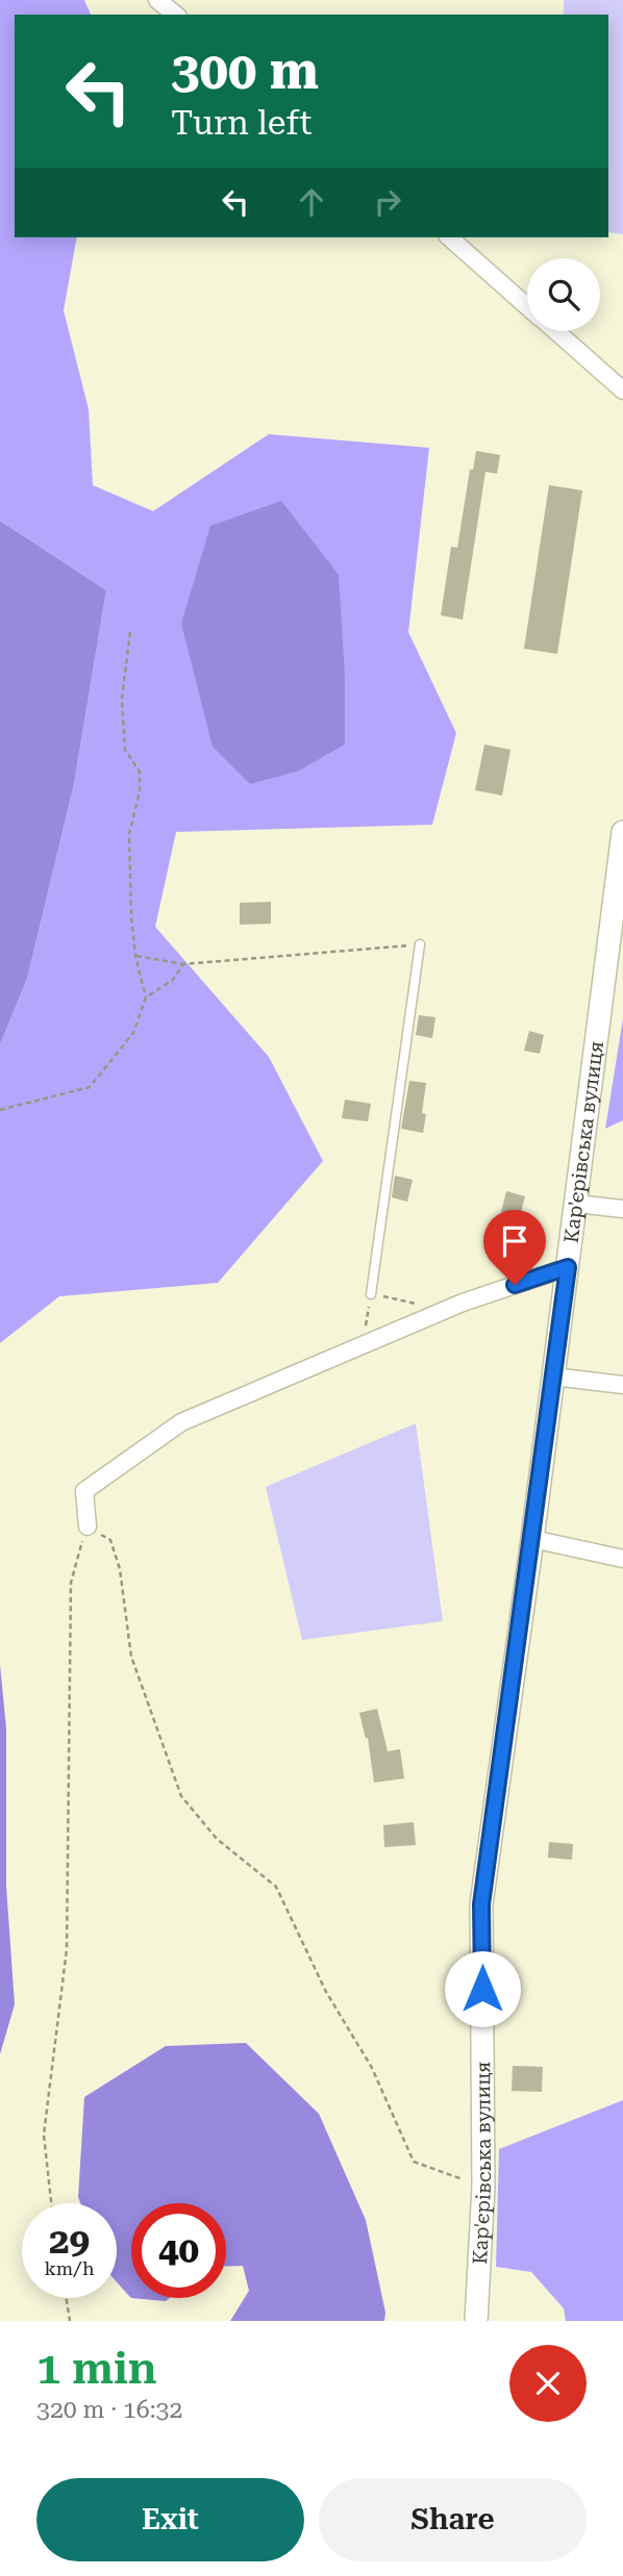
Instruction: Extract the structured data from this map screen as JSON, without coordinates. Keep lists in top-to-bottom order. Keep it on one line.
{"streets":{"street":["Кар'єрівська вулиця"]},"page":{"turn":["300 m","Turn left"],"speed":"29 km/h","limit":"40","heading":["1 min","320 m · 16:32"],"buttons":["Exit","Share"]}}
